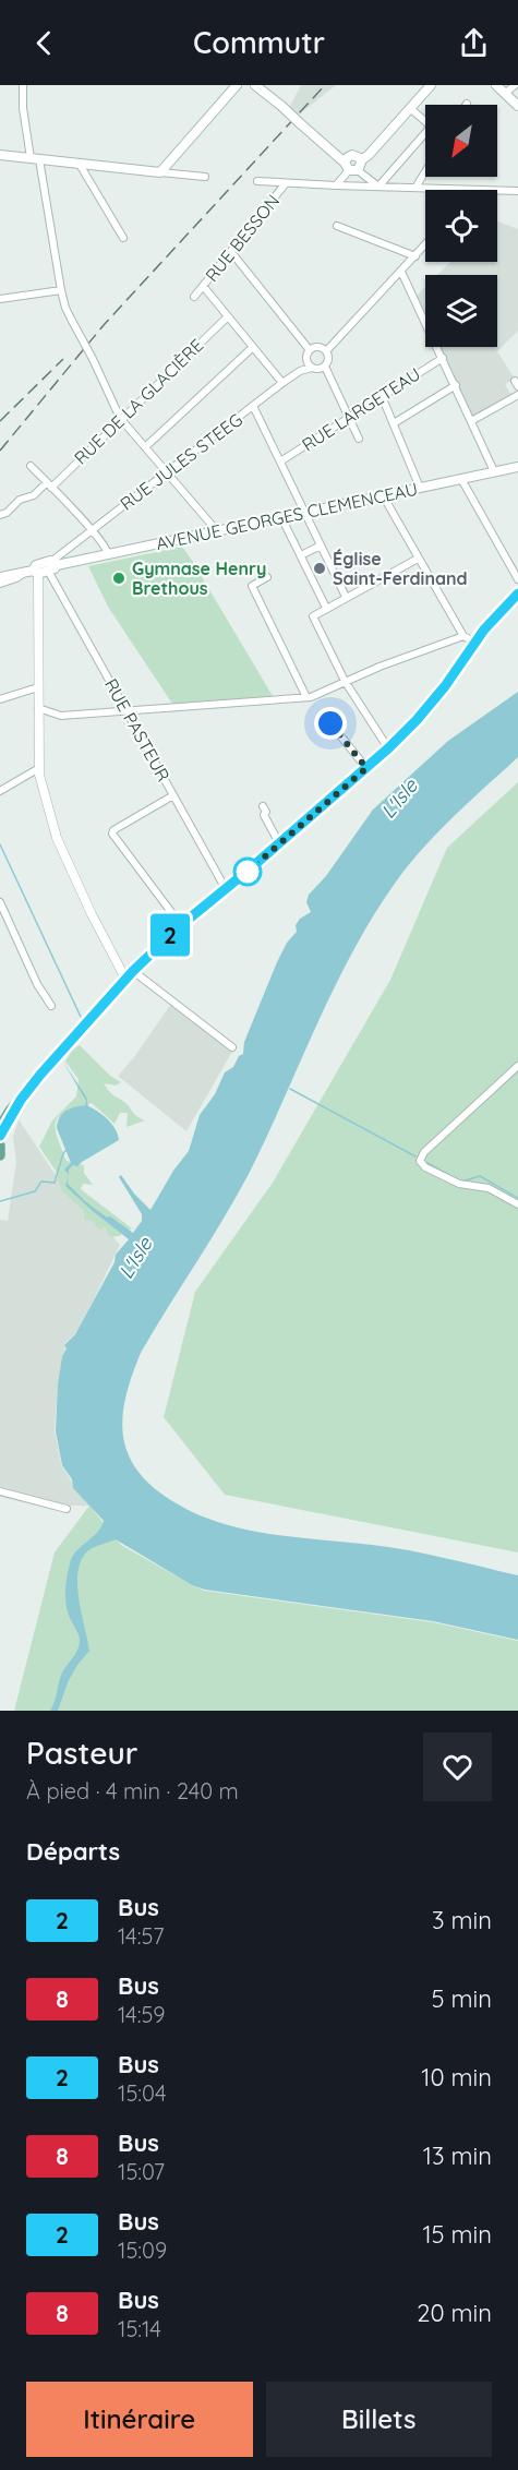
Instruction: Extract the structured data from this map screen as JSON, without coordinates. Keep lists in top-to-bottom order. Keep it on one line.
{"streets":{"main road":["AVENUE GEORGES CLEMENCEAU"],"street":["RUE BESSON","RUE DE LA GLACIÈRE","RUE LARGETEAU","RUE JULES STEEG","RUE PASTEUR"]},"crossings":[["RUE BESSON","RUE DE LA GLACIÈRE"],["RUE BESSON","RUE JULES STEEG"],["RUE JULES STEEG","AVENUE GEORGES CLEMENCEAU"],["RUE JULES STEEG","RUE PASTEUR"],["AVENUE GEORGES CLEMENCEAU","RUE PASTEUR"]],"water":["L'Isle"],"places":["Église Saint-Ferdinand","Gymnase Henry Brethous"],"lines":["bus line 2"],"north":"bottom left","page":{"header":"Commutr","on_map":"2","heading":[["Pasteur","À pied · 4 min · 240 m"],"Départs"],"list":[{"mark":"2","name":"Bus","note":"14:57","value":"3 min"},{"mark":"8","name":"Bus","note":"14:59","value":"5 min"},{"mark":"2","name":"Bus","note":"15:04","value":"10 min"},{"mark":"8","name":"Bus","note":"15:07","value":"13 min"},{"mark":"2","name":"Bus","note":"15:09","value":"15 min"},{"mark":"8","name":"Bus","note":"15:14","value":"20 min"}],"buttons":["Itinéraire","Billets"]}}
